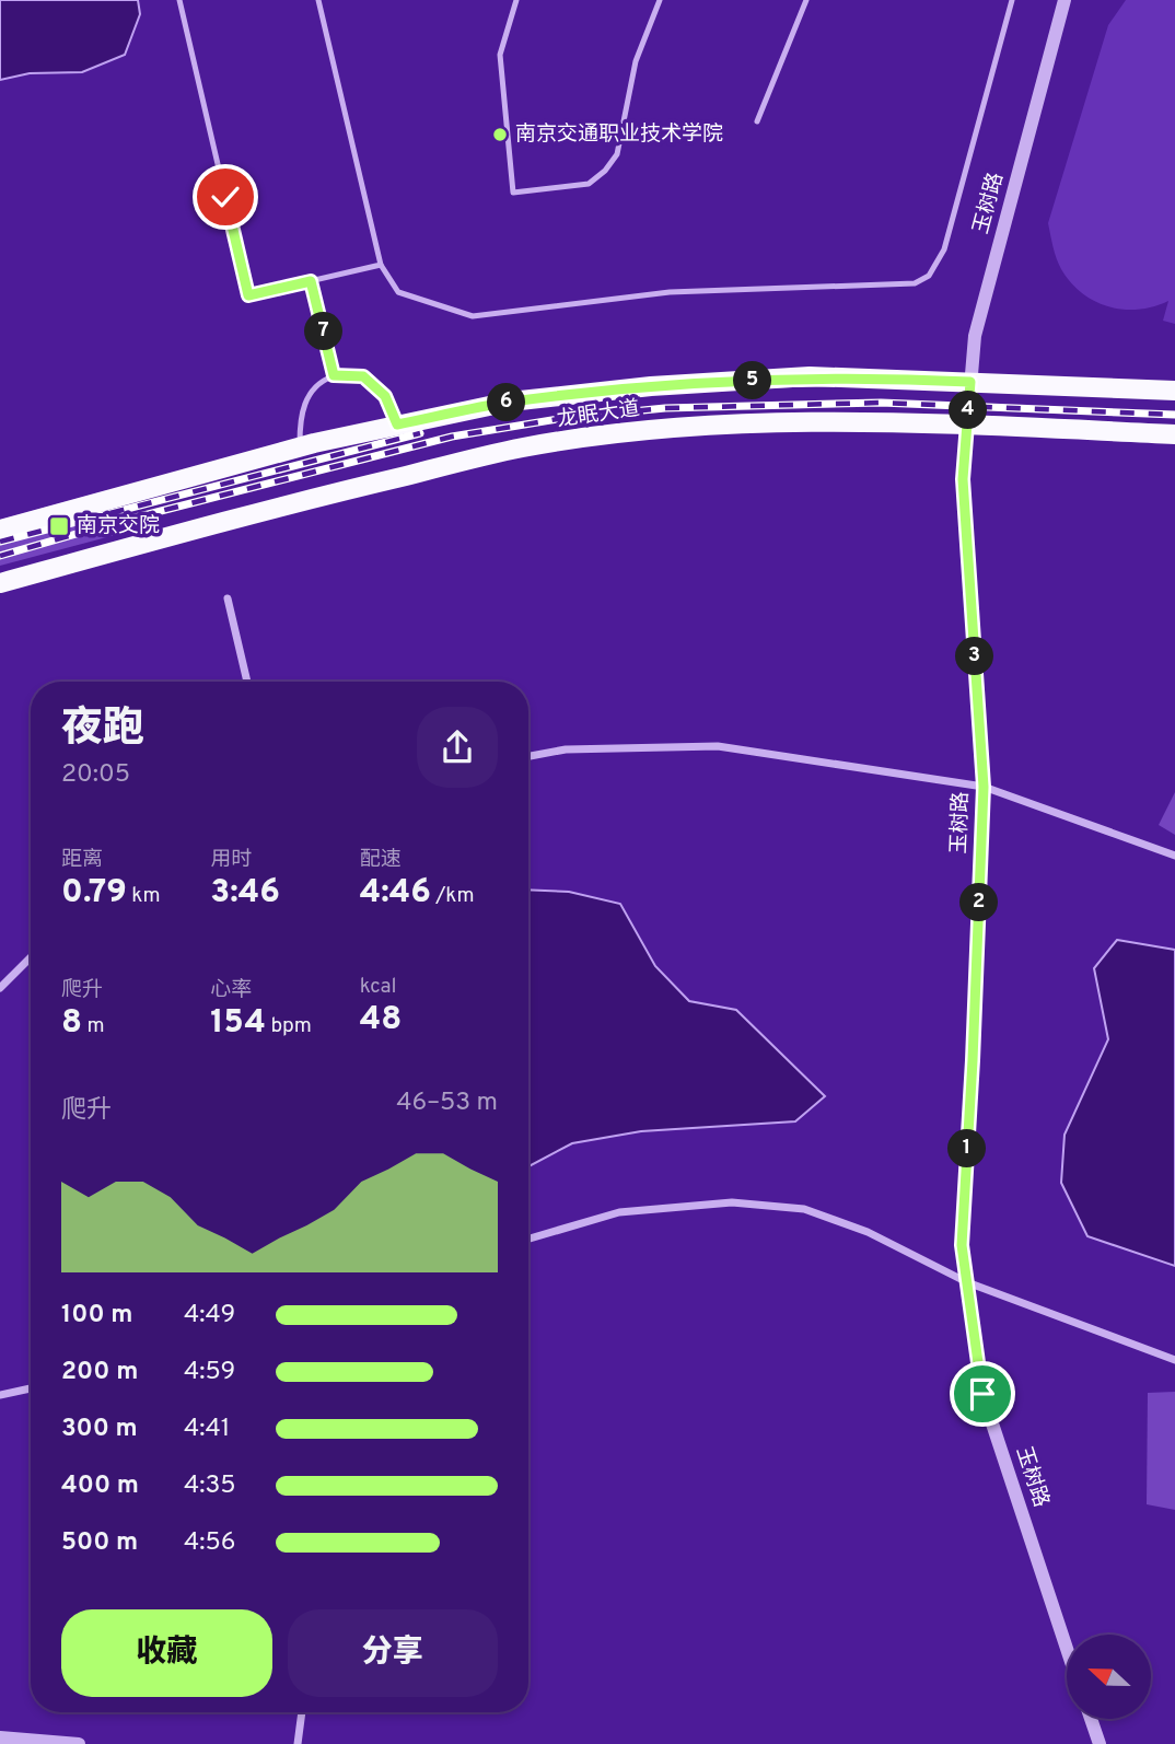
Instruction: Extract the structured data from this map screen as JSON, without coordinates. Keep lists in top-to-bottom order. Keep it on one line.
{"streets":{"main road":["龙眠大道"],"street":["玉树路"]},"crossings":[["玉树路","龙眠大道"]],"places":{"other":["南京交通职业技术学院"],"transit":["南京交院"]},"north":"left","page":{"pins":["7","5","6","4","3","2","1"],"heading":["夜跑","20:05"],"stats":[["距离","0.79 km"],["用时","3:46"],["配速","4:46 /km"],["爬升","8 m"],["心率","154 bpm"],["kcal","48"]],"chart":["爬升","46–53 m"],"list":[{"name":"100 m","note":"4:49"},{"name":"200 m","note":"4:59"},{"name":"300 m","note":"4:41"},{"name":"400 m","note":"4:35"},{"name":"500 m","note":"4:56"}],"buttons":["收藏","分享"]}}
